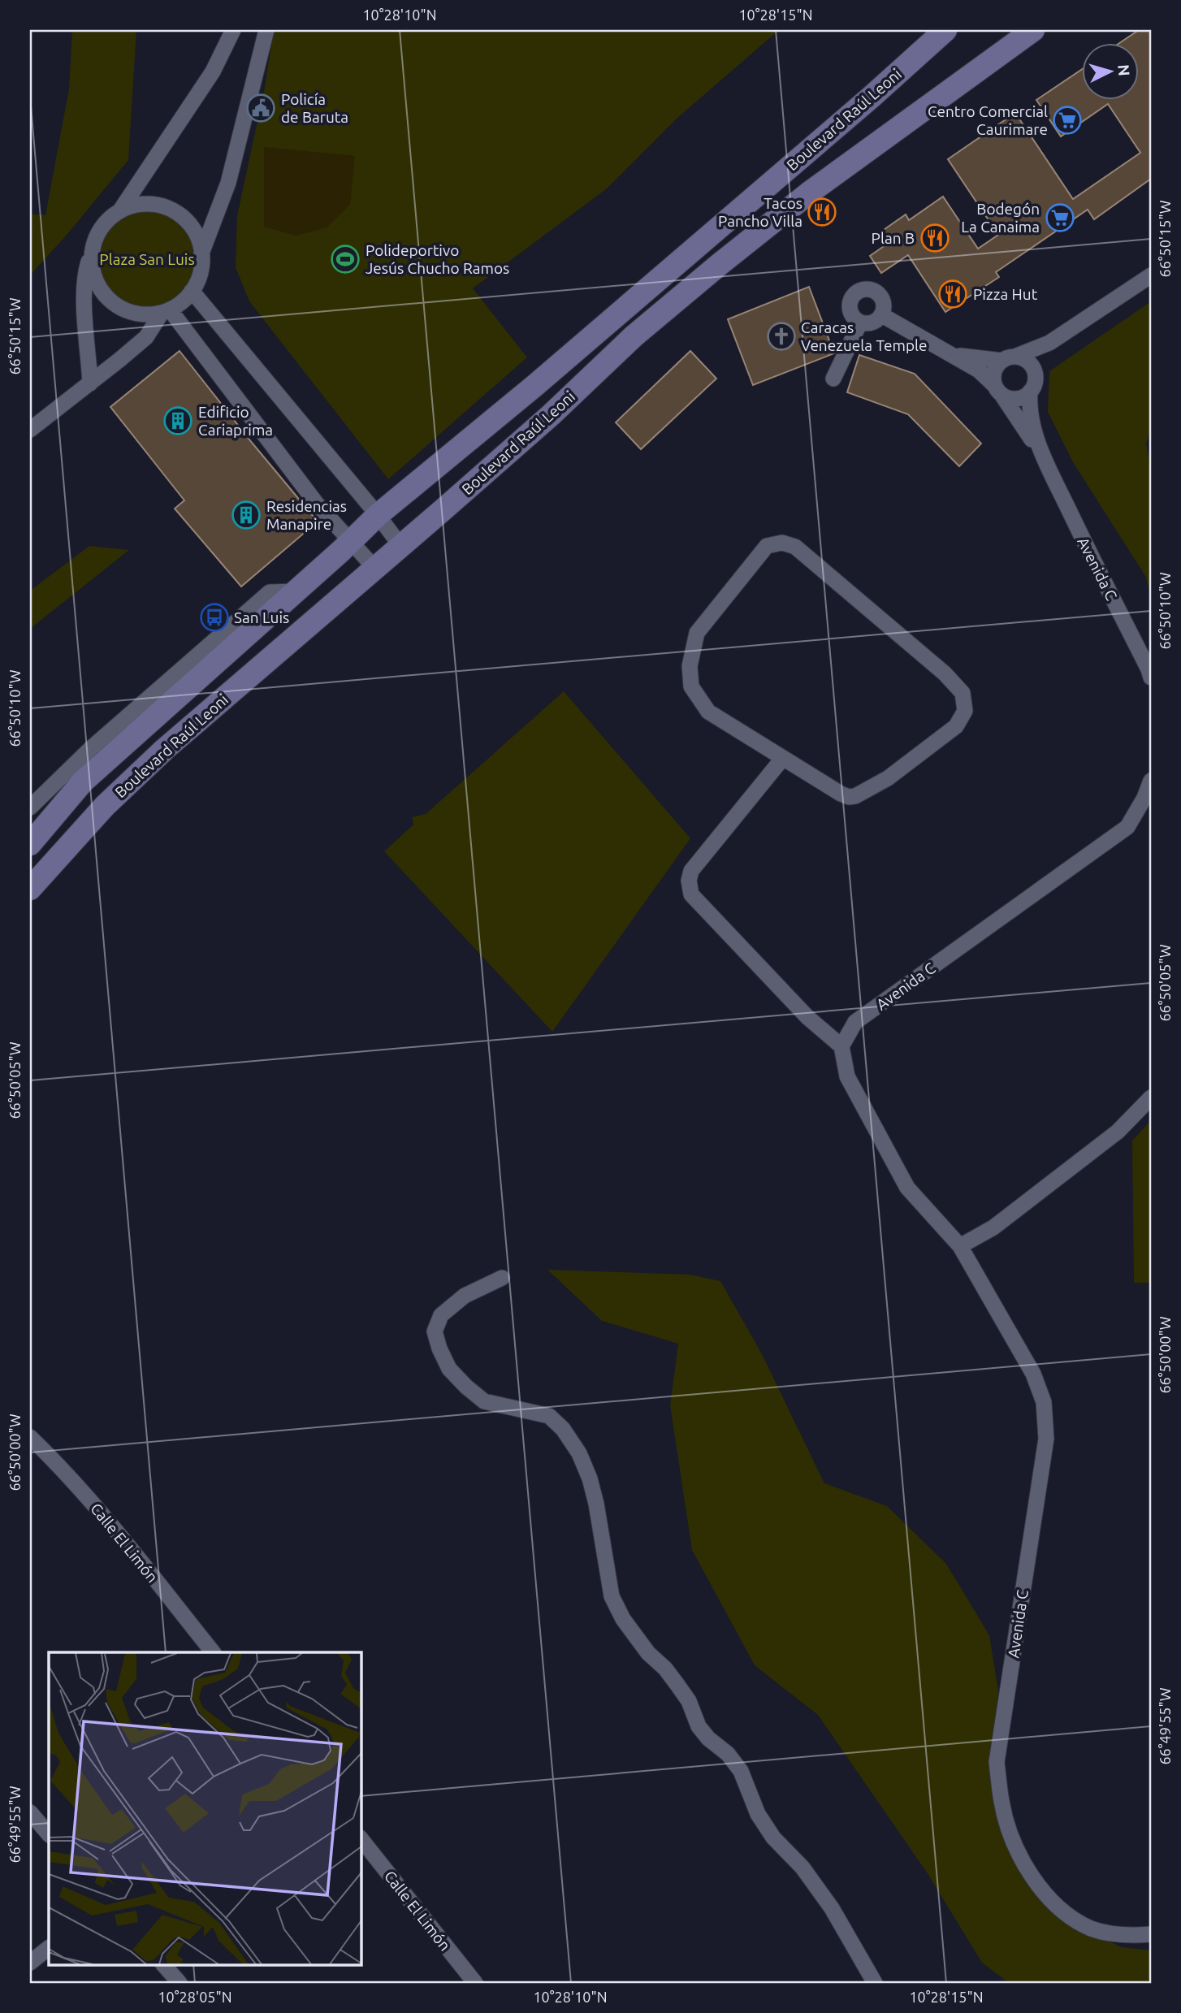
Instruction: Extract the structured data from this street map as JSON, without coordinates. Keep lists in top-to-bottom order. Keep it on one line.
{"streets":{"main road":["Boulevard Raúl Leoni"],"street":["Avenida C","Calle El Limón"]},"parks":["Plaza San Luis"],"places":{"public building":["Policía de Baruta"],"supermarket":["Centro Comercial Caurimare","Bodegón La Canaima"],"restaurant":["Tacos Pancho Villa","Plan B","Pizza Hut"],"sports":["Polideportivo Jesús Chucho Ramos"],"church":["Caracas Venezuela Temple"],"building":["Edificio Cariaprima","Residencias Manapire"],"bus stop":["San Luis"]},"north":"right","coordinates":["10°28'10\"N","10°28'15\"N","66°50'15\"W","66°50'10\"W","66°50'05\"W","66°50'00\"W","66°49'55\"W","10°28'05\"N"]}
